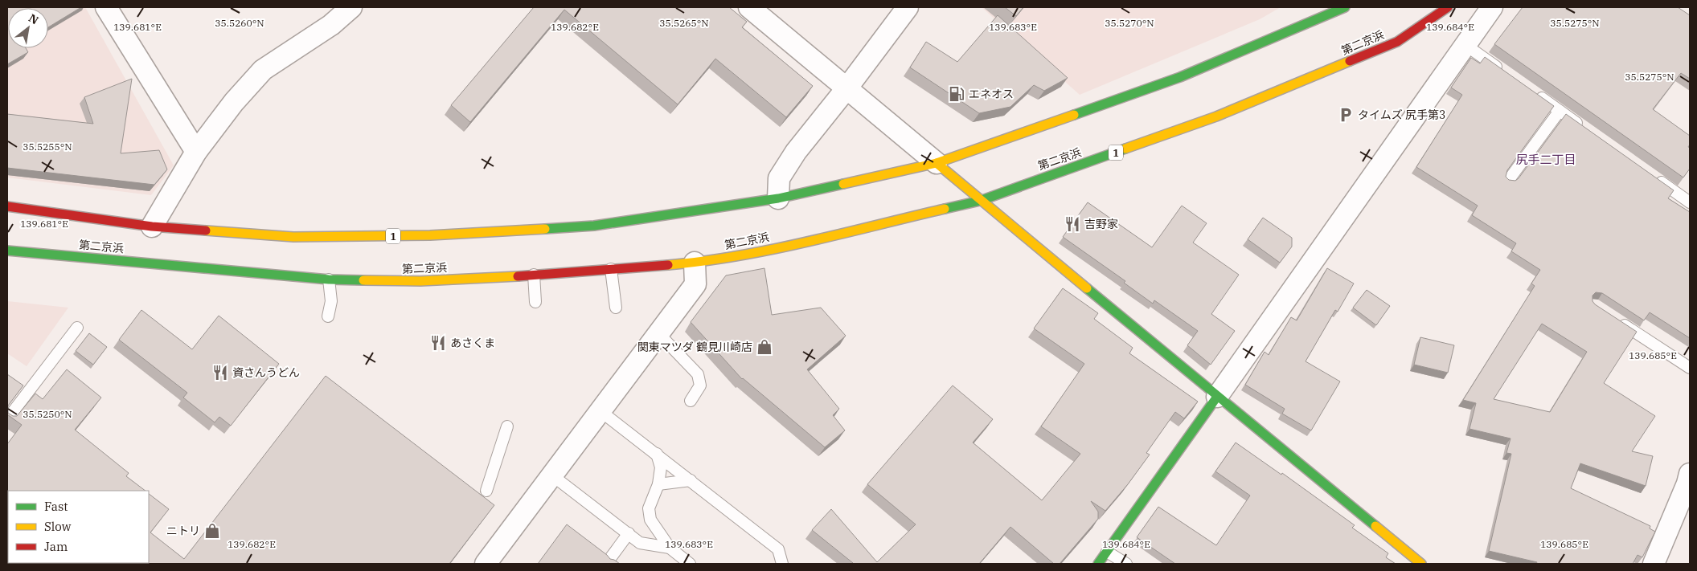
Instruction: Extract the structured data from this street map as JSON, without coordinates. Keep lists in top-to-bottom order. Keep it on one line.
{"streets":{"main road":["第二京浜","1"]},"districts":["尻手二丁目"],"places":{"fuel station":["エネオス"],"parking":["タイムズ 尻手第3"],"restaurant":["吉野家","あさくま","資さんうどん"],"shop":["関東マツダ 鶴見川崎店","ニトリ"]},"legend":["Fast","Slow","Jam"],"north":"top right","coordinates":["35.5260°N","35.5265°N","35.5270°N","35.5275°N","139.681°E","139.683°E","139.682°E","139.684°E","35.5255°N","139.685°E","35.5250°N"]}
